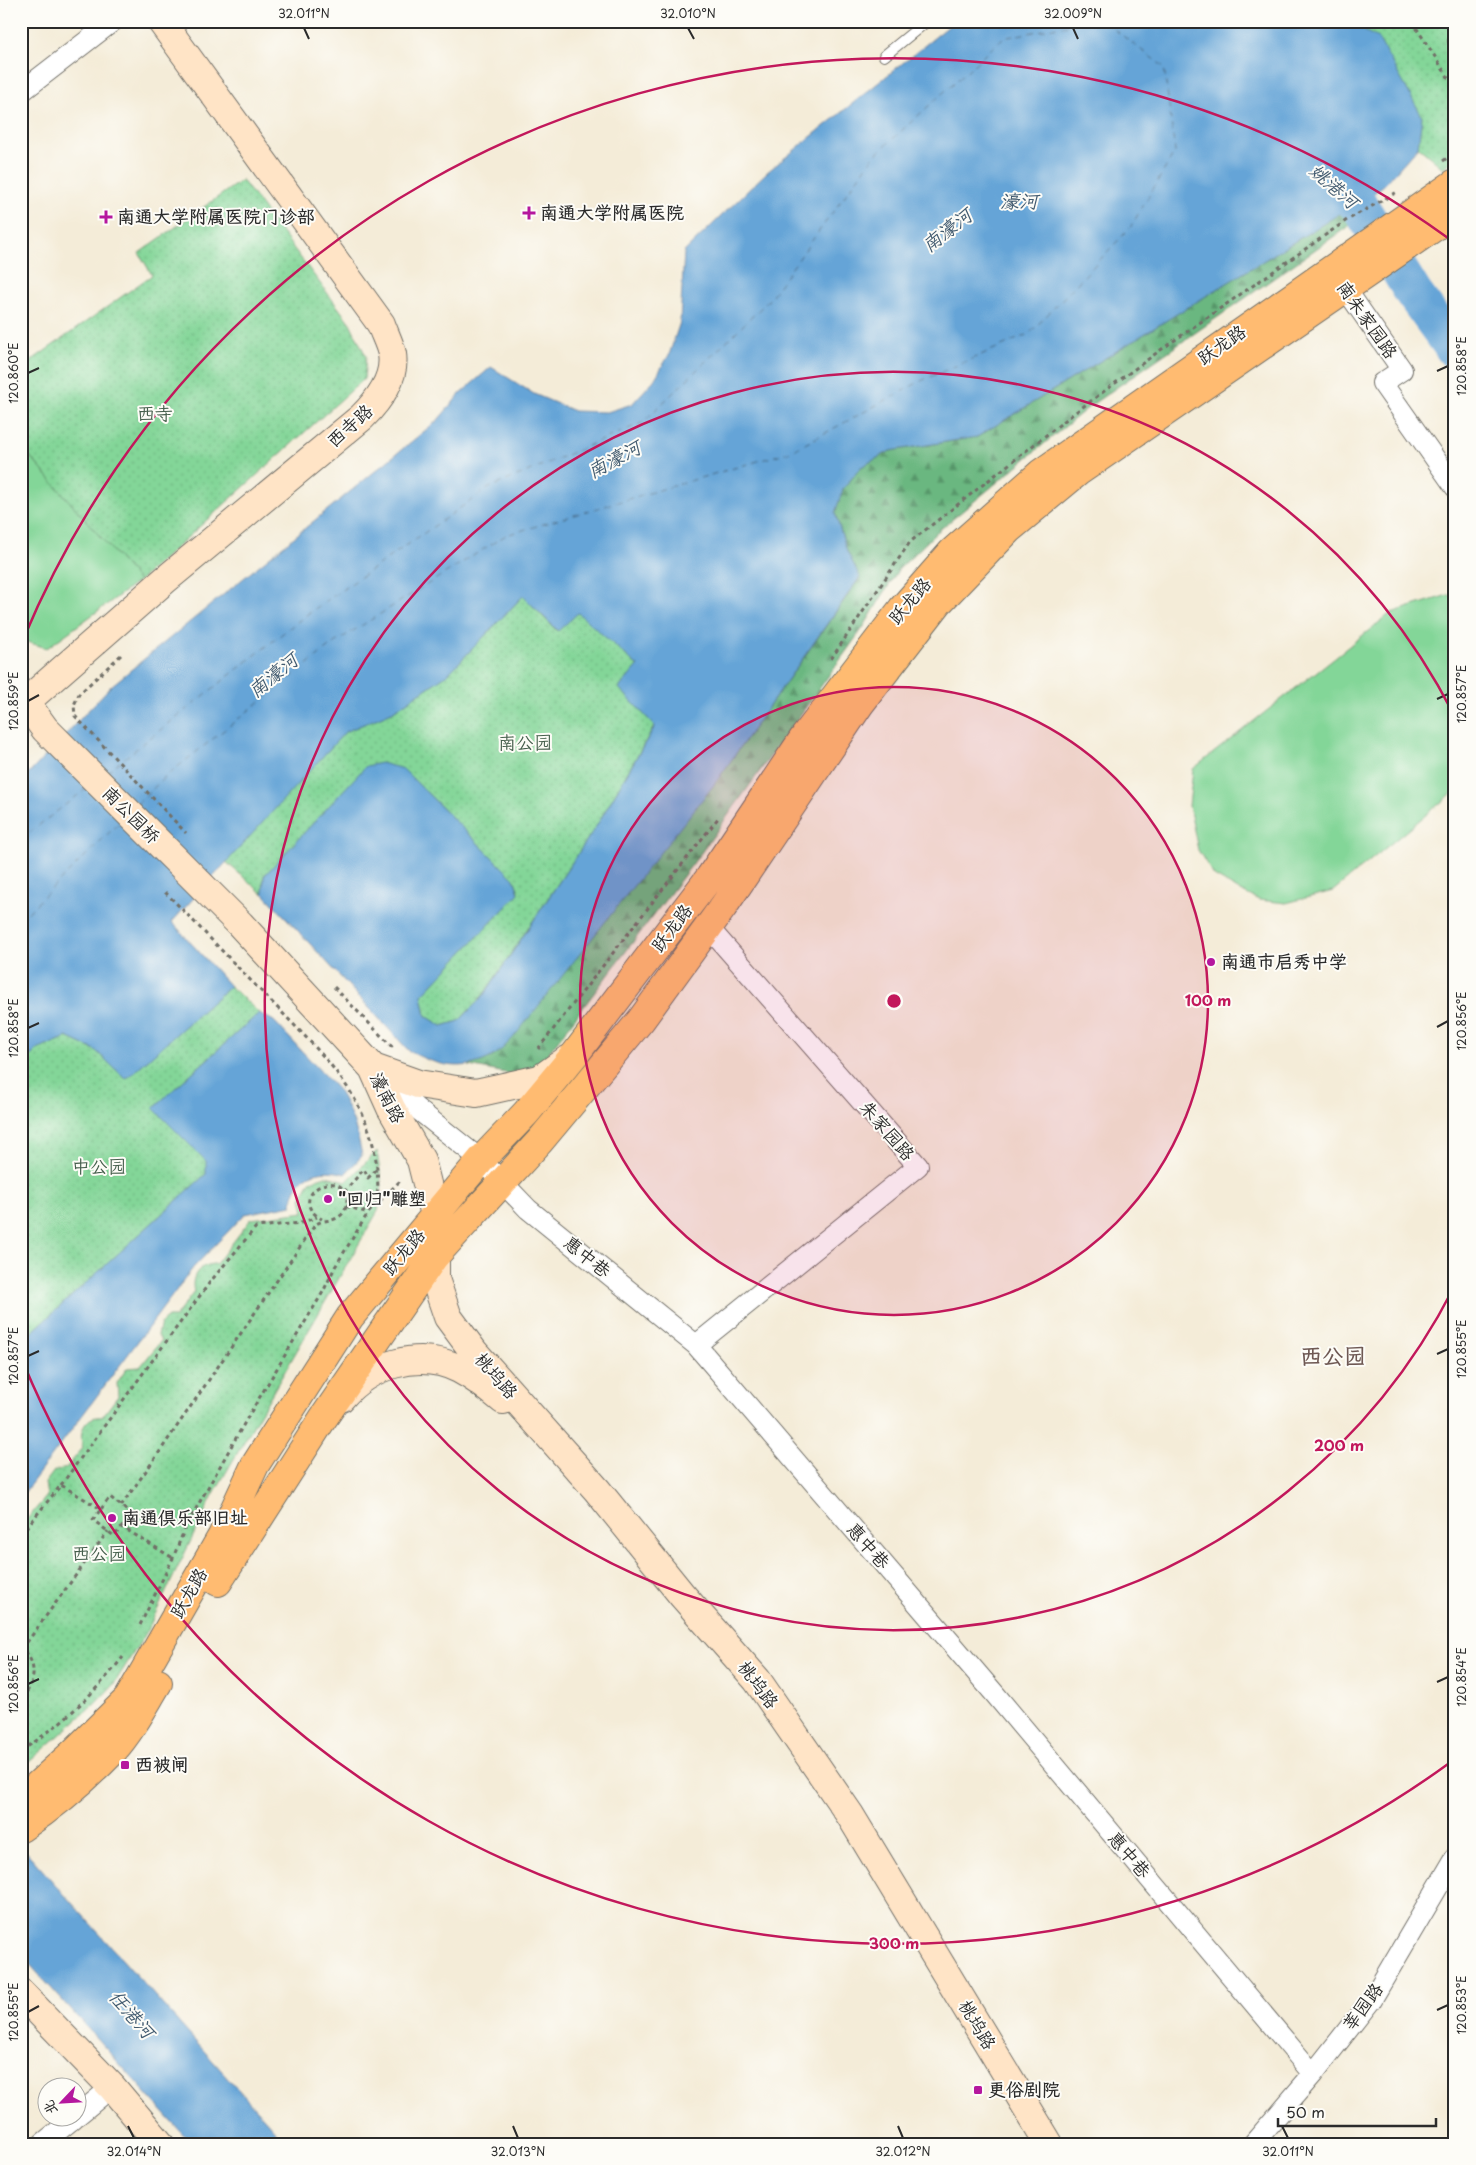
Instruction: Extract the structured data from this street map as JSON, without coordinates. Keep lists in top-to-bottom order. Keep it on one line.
{"streets":{"main road":["跃龙路"],"street":["南朱家园路","西寺路","南公园桥","濠南路","朱家园路","惠中巷","桃坞路","莘园路"]},"crossings":[["南朱家园路","跃龙路"],["跃龙路","濠南路"],["跃龙路","朱家园路"],["跃龙路","惠中巷"],["跃龙路","桃坞路"],["西寺路","南公园桥"],["南公园桥","濠南路"],["濠南路","惠中巷"],["濠南路","桃坞路"],["朱家园路","惠中巷"],["惠中巷","莘园路"]],"districts":["西公园"],"water":["姚港河","濠河","南濠河","任港河"],"parks":["西寺","南公园","中公园","西公园"],"places":{"health":["南通大学附属医院","南通大学附属医院门诊部"],"other":["南通市启秀中学","\"回归\"雕塑","南通俱乐部旧址"],"transit":["西被闸","更俗剧院"]},"scale_bar":"50 m","north":"bottom left","coordinates":["32.011°N","32.010°N","32.009°N","120.858°E","120.860°E","120.857°E","120.859°E","120.856°E","120.855°E","120.854°E","120.853°E","32.014°N","32.013°N","32.012°N"],"rings":["100 m","200 m","300 m"]}
